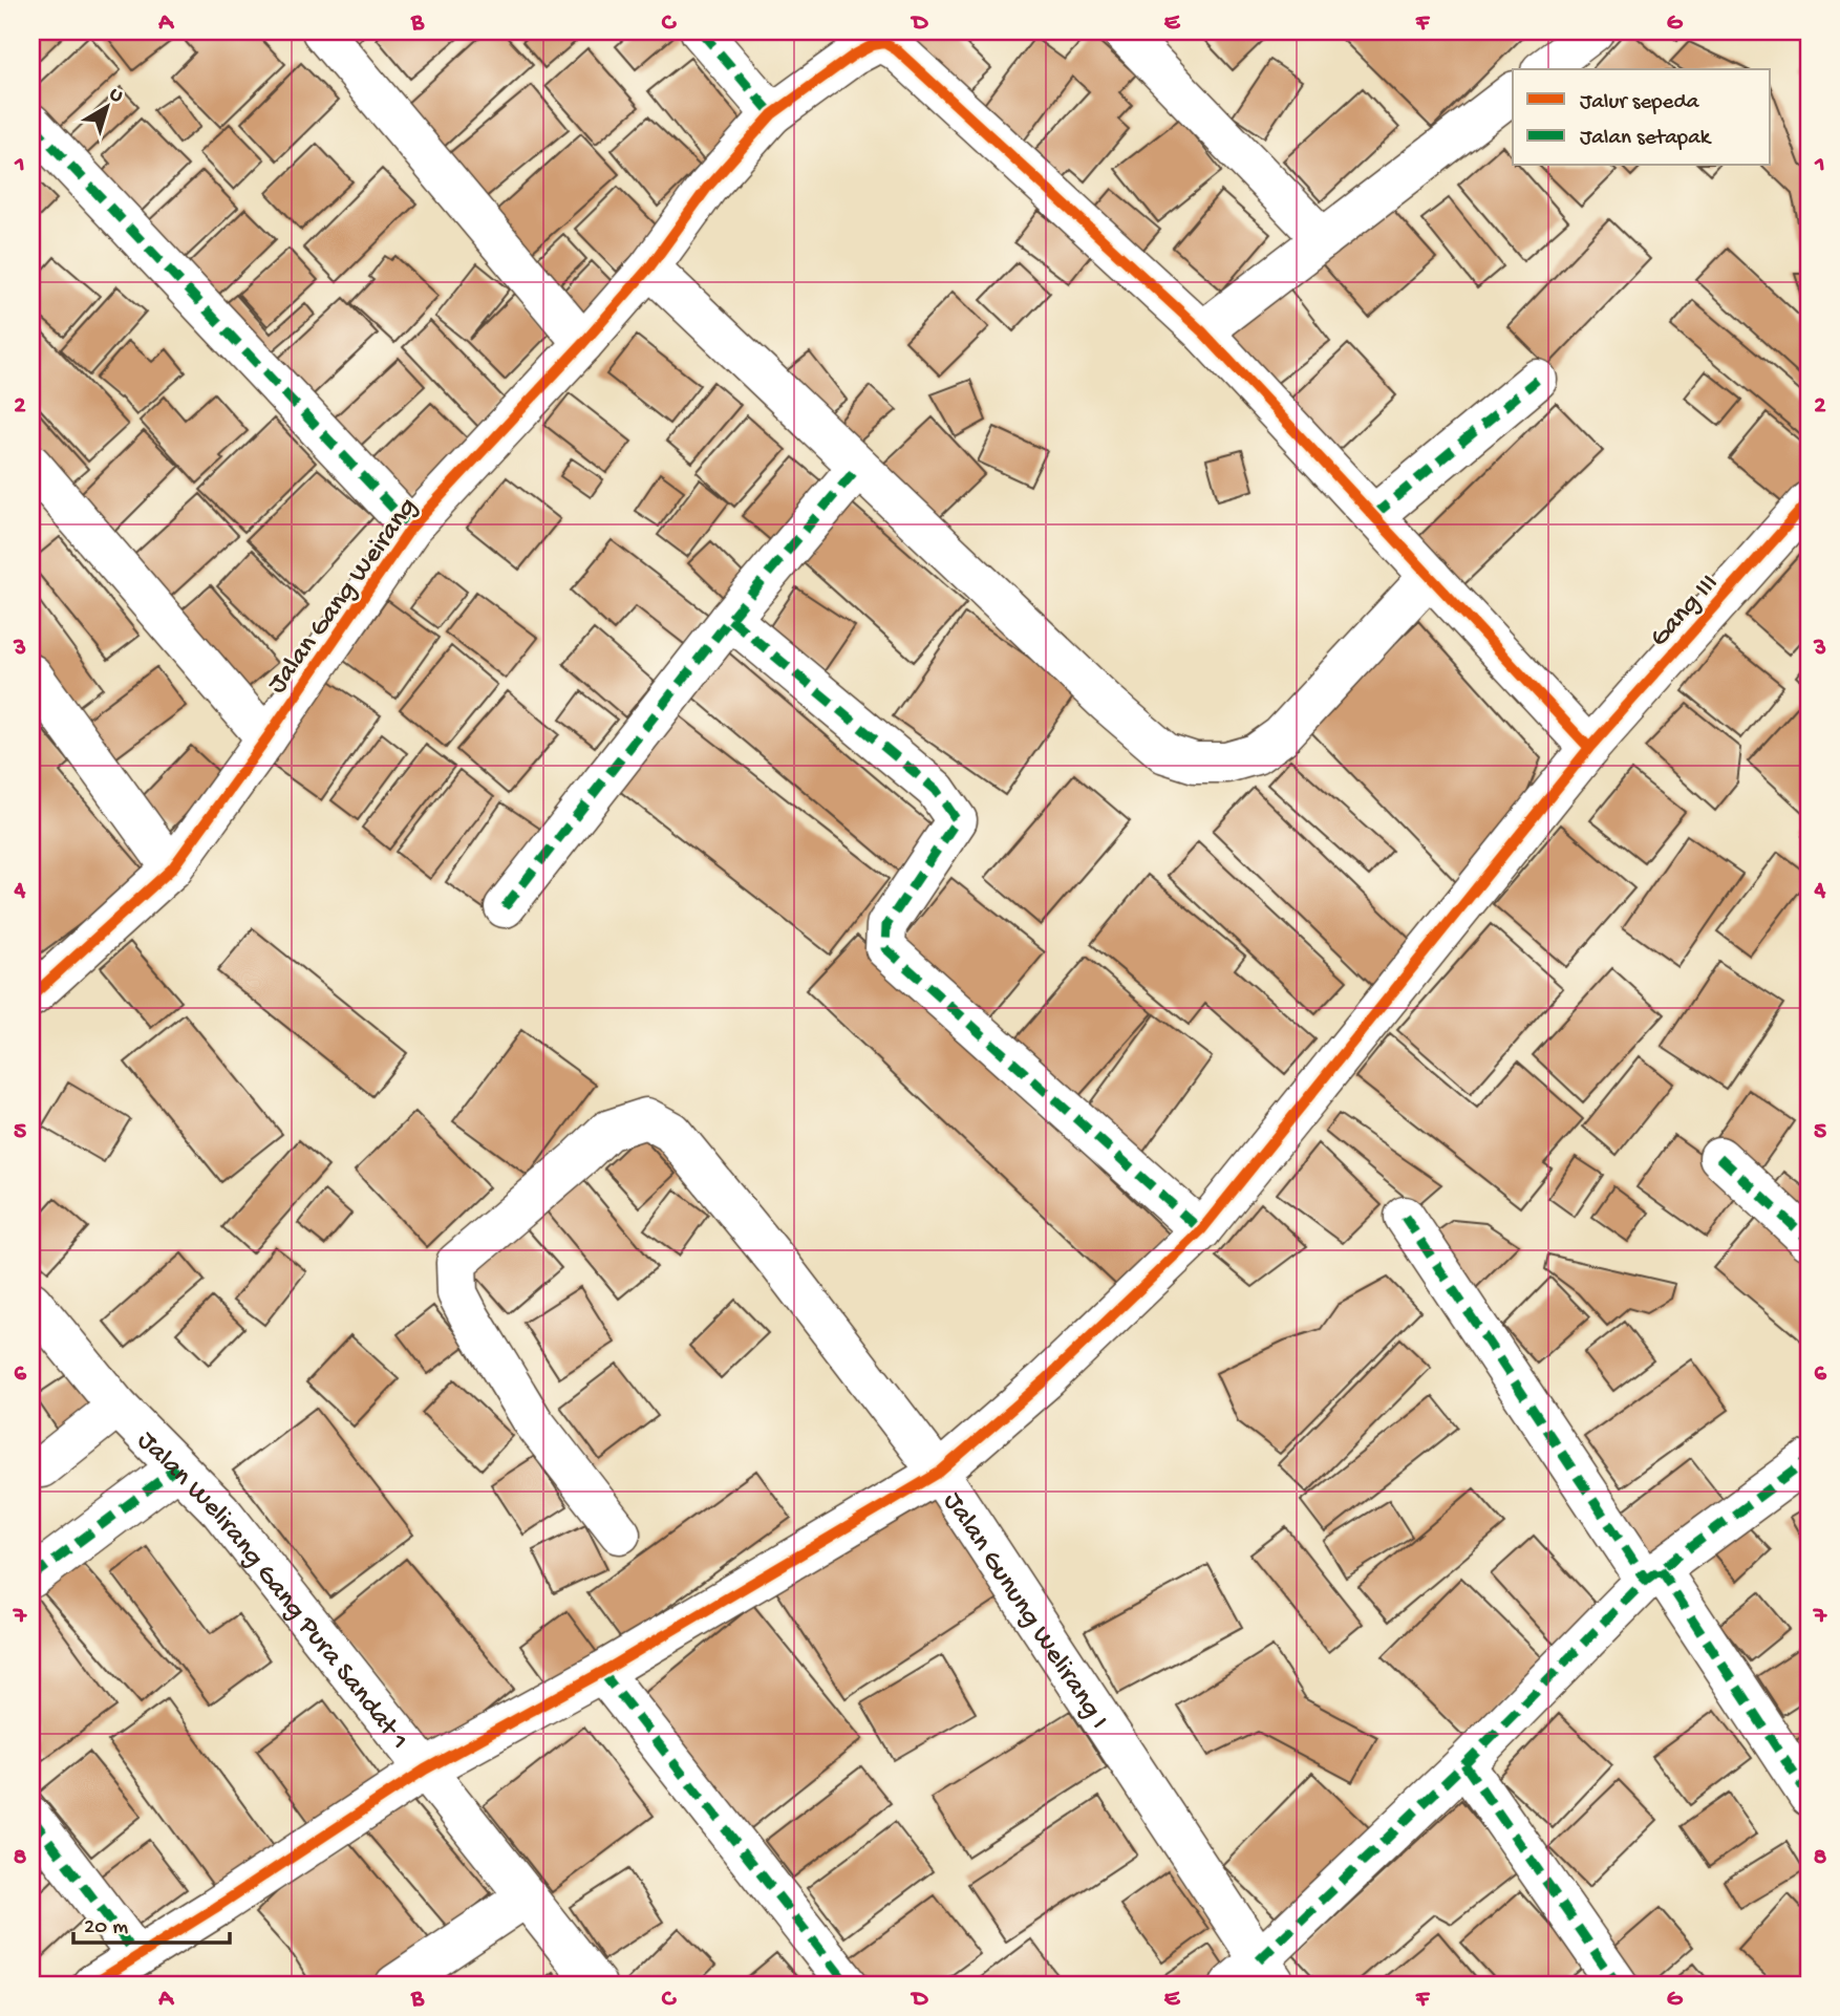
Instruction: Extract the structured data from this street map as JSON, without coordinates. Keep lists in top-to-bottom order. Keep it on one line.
{"streets":{"street":["Jalan Gang Weirang","Gang III","Jalan Welirang Gang Pura Sandat 1","Jalan Gunung Welirang I"]},"crossings":[["Gang III","Jalan Welirang Gang Pura Sandat 1"],["Gang III","Jalan Gunung Welirang I"]],"legend":["Jalur sepeda","Jalan setapak"],"scale_bar":"20 m","north":"top right","grid":{"columns":["A","B","C","D","E","F","G"],"rows":["1","2","3","4","5","6","7","8"]}}
